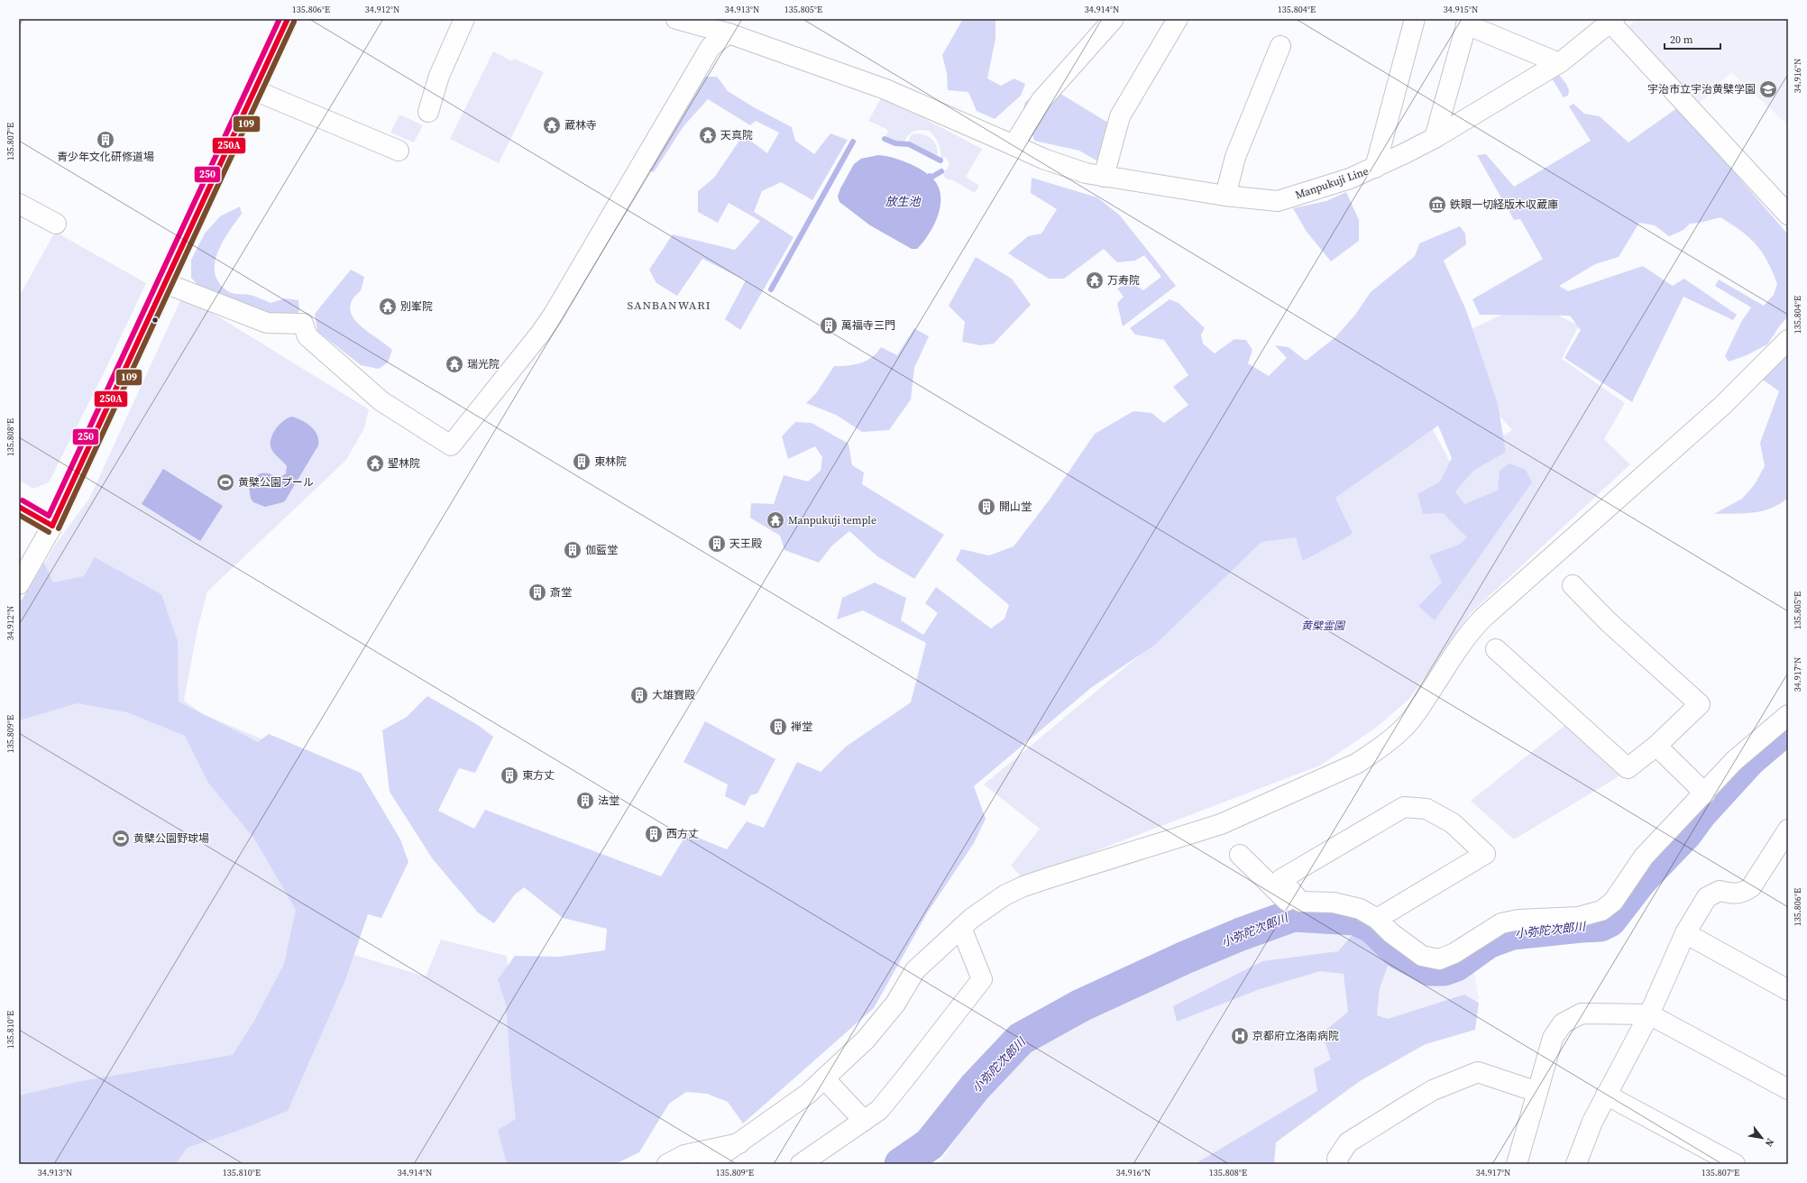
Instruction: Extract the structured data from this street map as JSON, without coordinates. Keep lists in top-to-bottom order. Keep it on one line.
{"streets":{"street":["Manpukuji Line"]},"districts":["SANBANWARI"],"water":["放生池","小弥陀次郎川"],"parks":["黄檗霊園"],"places":{"school or university":["宇治市立宇治黄檗学園"],"temple":["蔵林寺","天真院","万寿院","別峯院","瑞光院","聖林院","Manpukuji temple"],"building":["青少年文化研修道場","萬福寺三門","東林院","開山堂","天王殿","伽藍堂","斎堂","大雄寶殿","禅堂","東方丈","法堂","西方丈"],"museum":["鉄眼一切経版木収蔵庫"],"sports":["黄檗公園プール","黄檗公園野球場"],"hospital":["京都府立洛南病院"]},"lines":["transit line 250A","transit line 250","transit line 109"],"scale_bar":"20 m","north":"bottom right","coordinates":["135.806°E","34.912°N","34.913°N","135.805°E","34.914°N","135.804°E","34.915°N","34.916°N","135.807°E","135.808°E","34.917°N","135.809°E","135.810°E"]}
